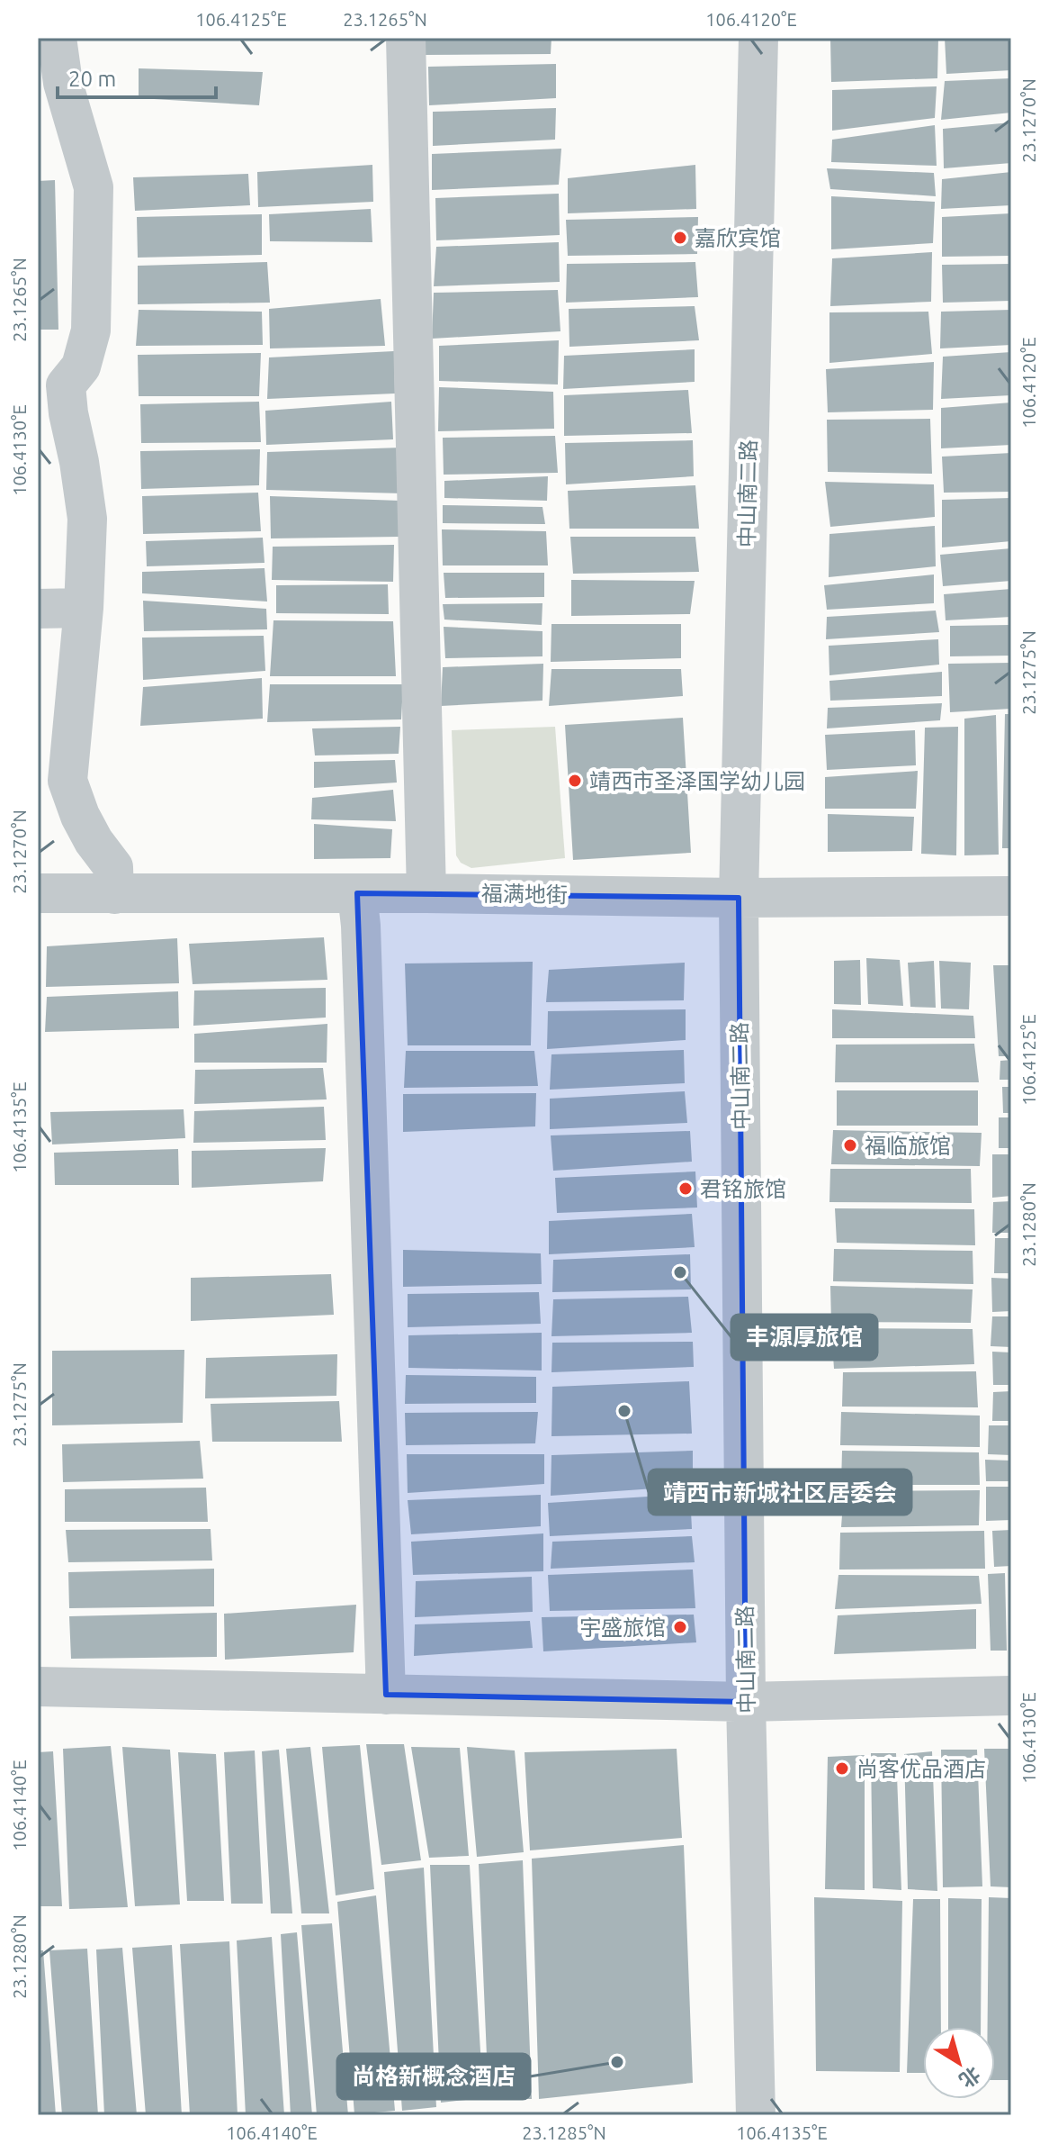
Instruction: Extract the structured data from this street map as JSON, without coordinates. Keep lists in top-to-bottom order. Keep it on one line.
{"streets":{"street":["中山南二路","福满地街"]},"crossings":[["中山南二路","福满地街"]],"places":["嘉欣宾馆","靖西市圣泽国学幼儿园","福临旅馆","君铭旅馆","丰源厚旅馆","靖西市新城社区居委会","宇盛旅馆","尚客优品酒店","尚格新概念酒店"],"scale_bar":"20 m","north":"bottom right","coordinates":["106.4125°E","23.1265°N","106.4120°E","23.1270°N","106.4130°E","23.1275°N","106.4135°E","23.1280°N","106.4140°E","23.1285°N"]}
